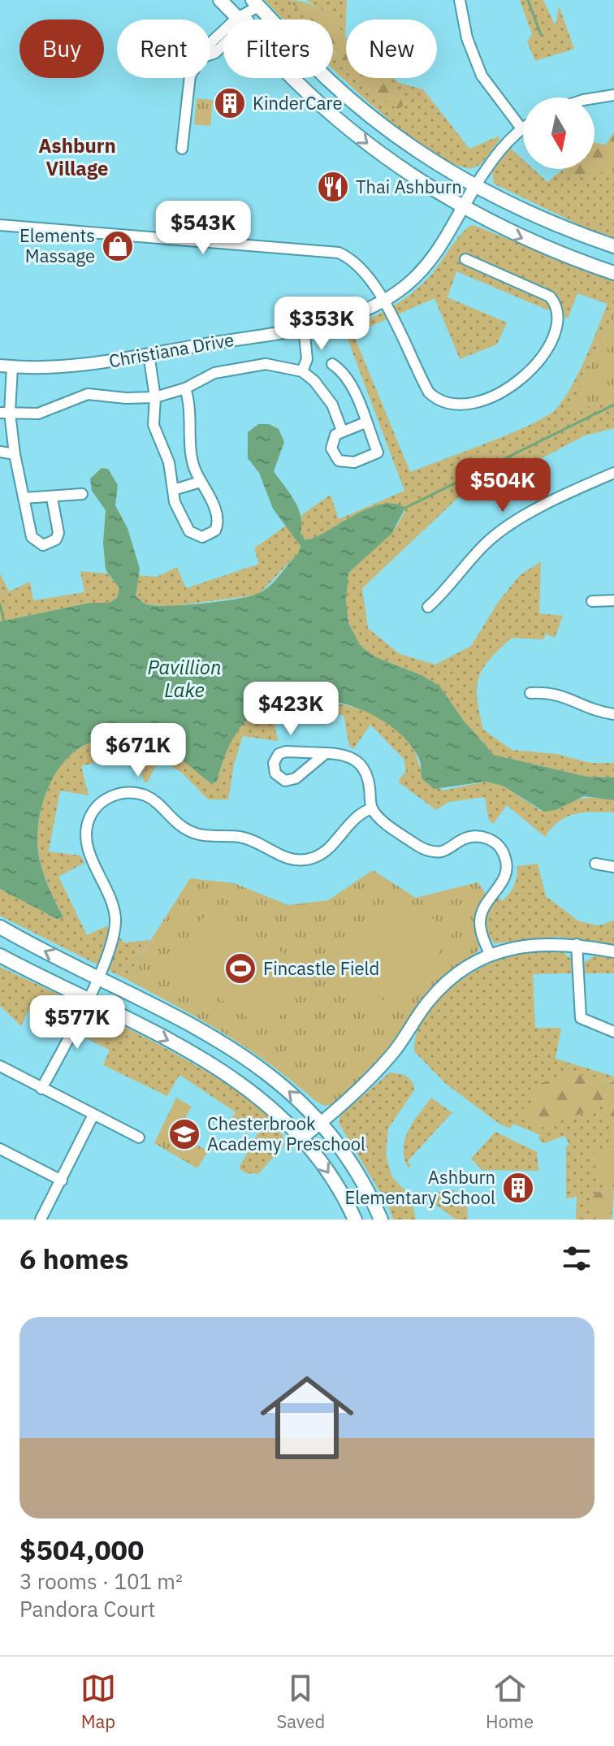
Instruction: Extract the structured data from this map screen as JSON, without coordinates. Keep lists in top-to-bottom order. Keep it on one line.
{"streets":{"street":["Christiana Drive"]},"districts":["Ashburn Village"],"water":["Pavillion Lake"],"places":{"building":["KinderCare","Ashburn Elementary School"],"restaurant":["Thai Ashburn"],"shop":["Elements Massage"],"sports":["Fincastle Field"],"school or university":["Chesterbrook Academy Preschool"]},"north":"bottom","page":{"chip":["Buy","Rent","Filters","New"],"price":["$543K","$353K","$504K","$423K","$671K","$577K"],"heading":"6 homes","list":[{"name":"$504,000","note":"3 rooms · 101 m² · Pandora Court"}],"tabs":["Map","Saved","Home"]}}
